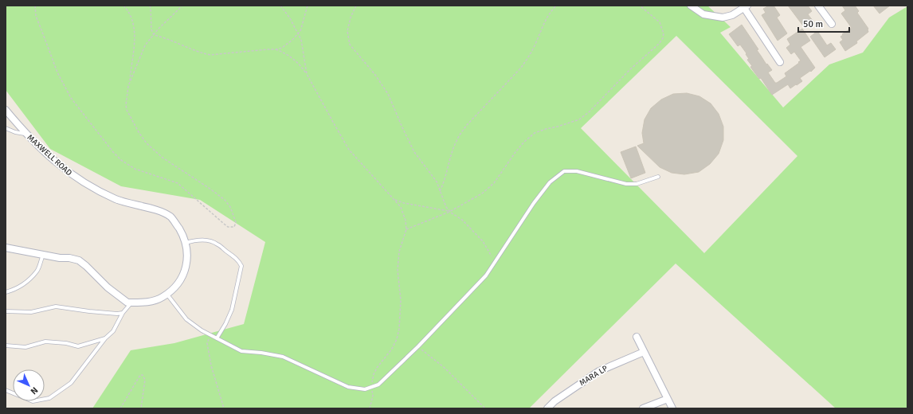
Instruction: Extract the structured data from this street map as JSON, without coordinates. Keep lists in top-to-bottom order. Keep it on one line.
{"streets":{"street":["MAXWELL ROAD","MARA LP"]},"scale_bar":"50 m","north":"bottom right"}
